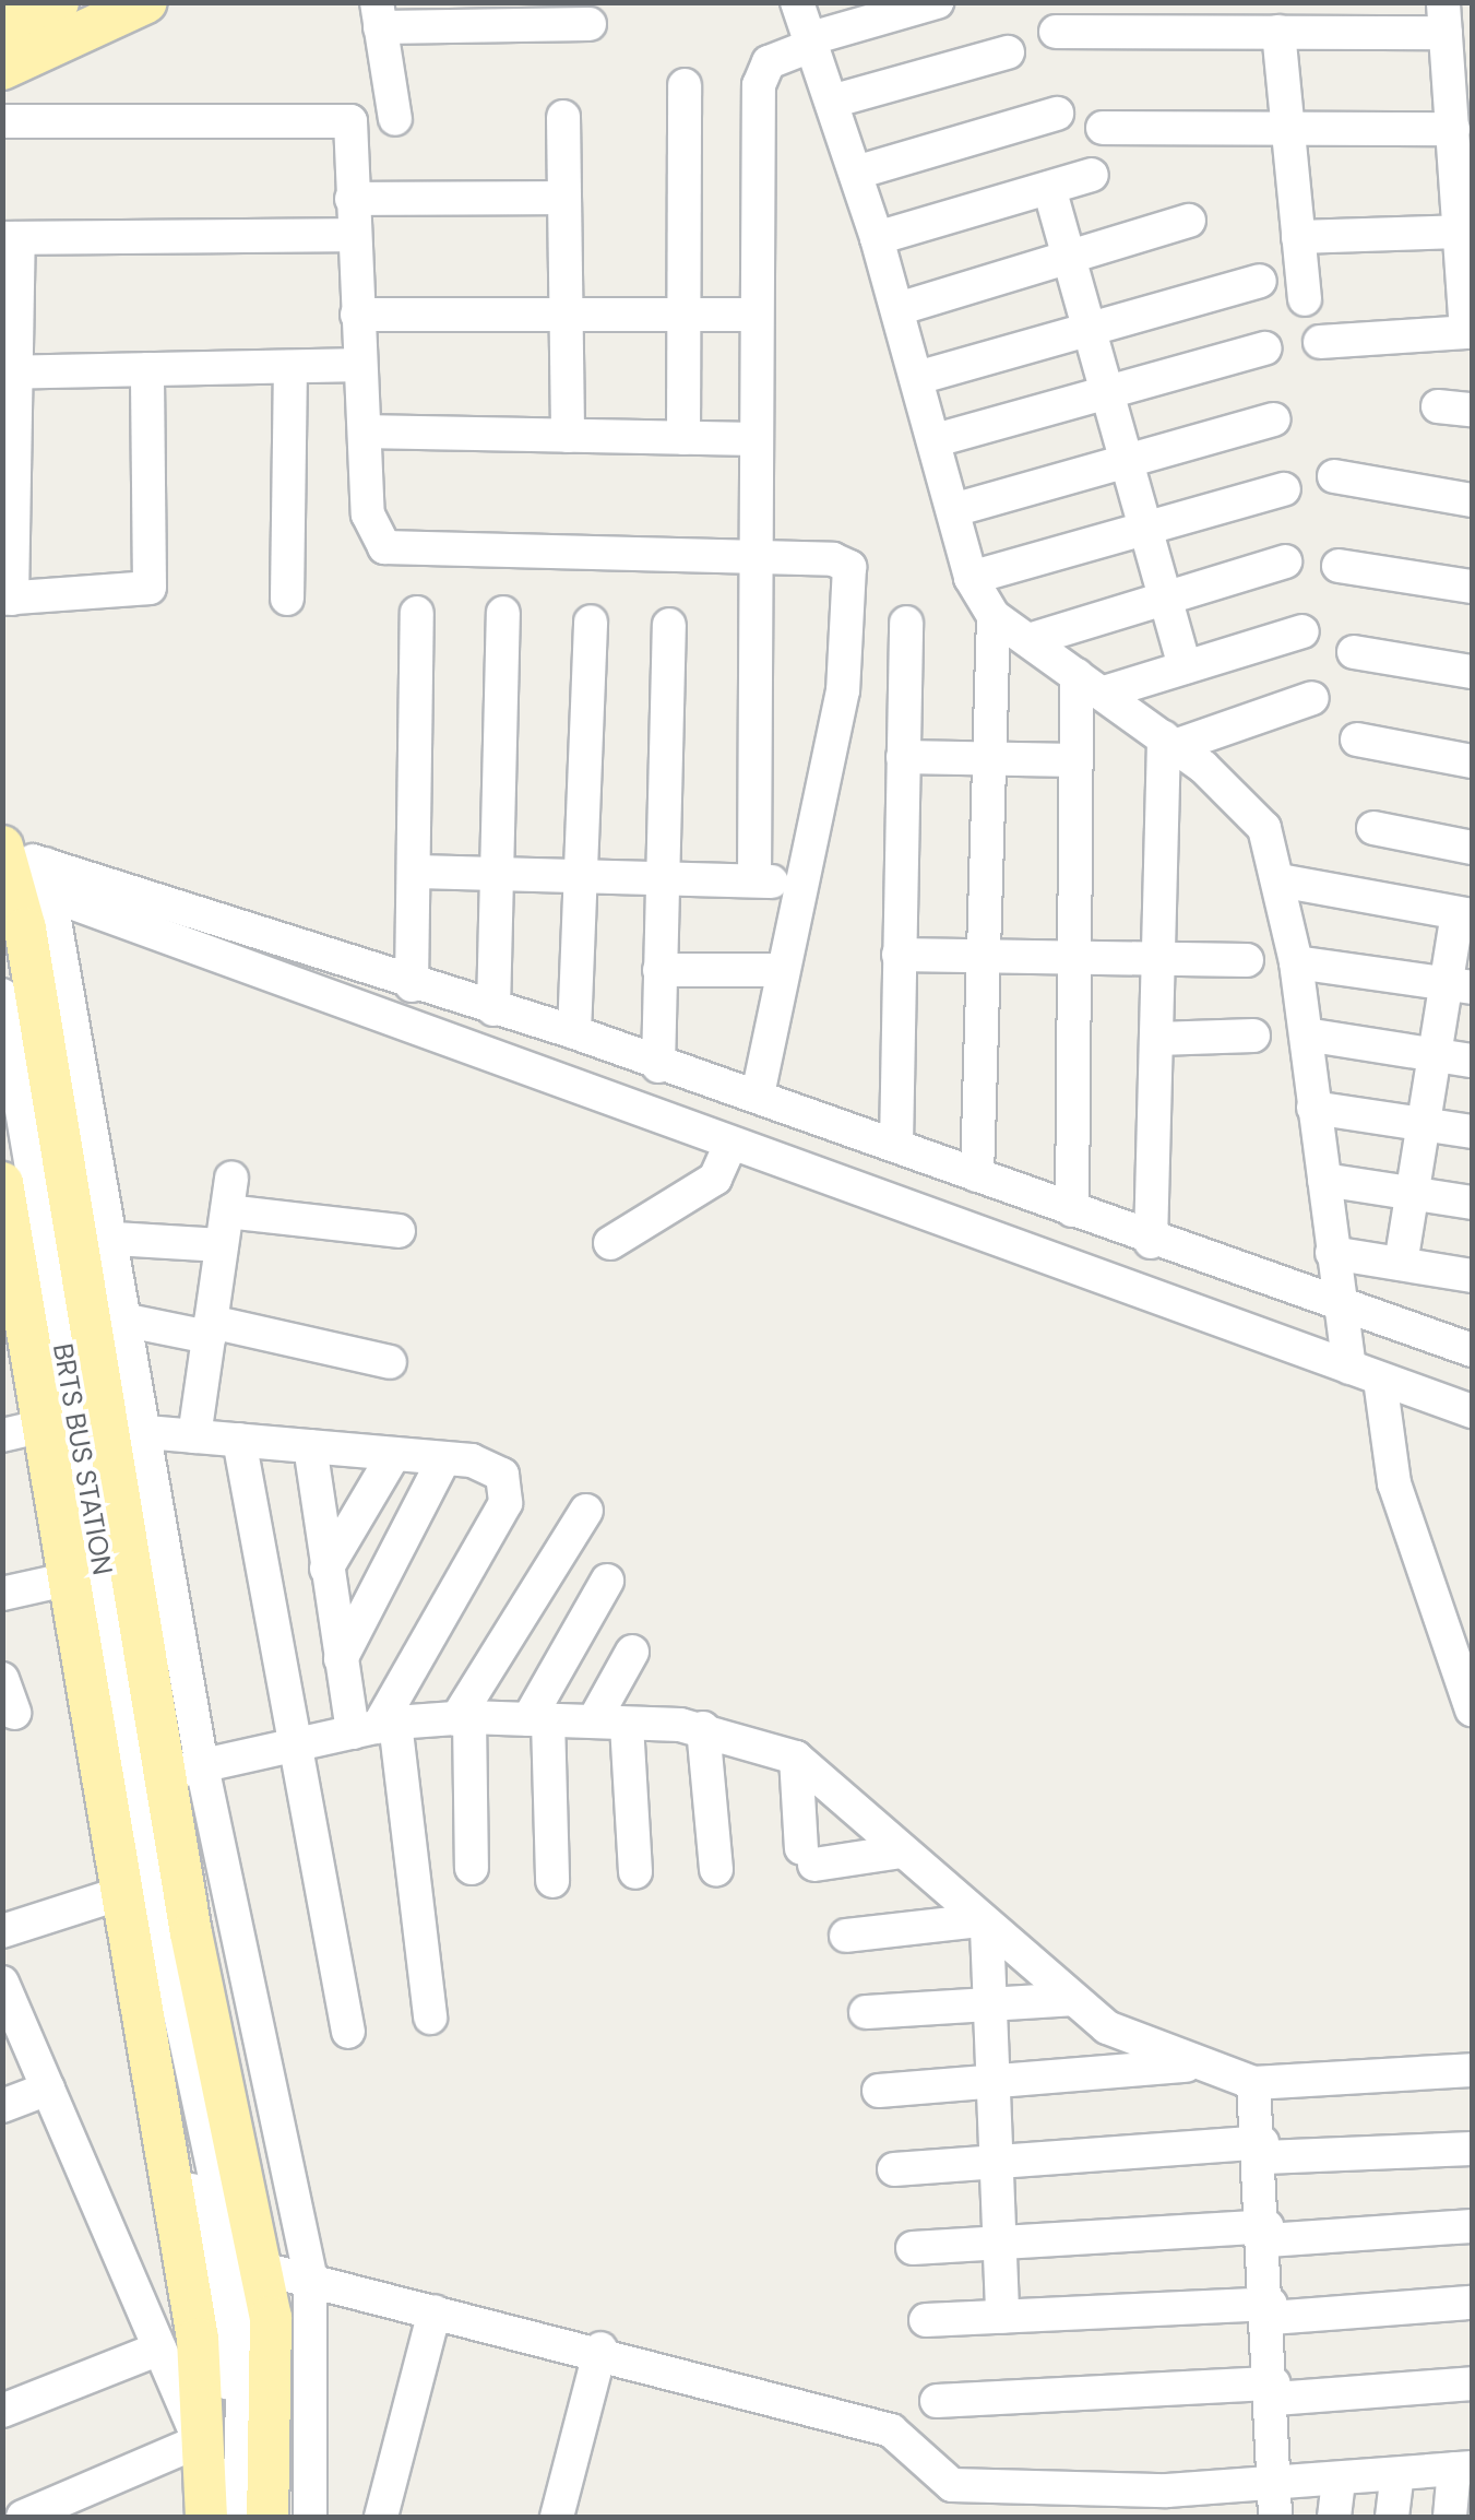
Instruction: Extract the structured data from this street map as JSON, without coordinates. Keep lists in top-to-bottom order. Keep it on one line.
{"streets":{"street":["BRTS BUS STATION"]}}
